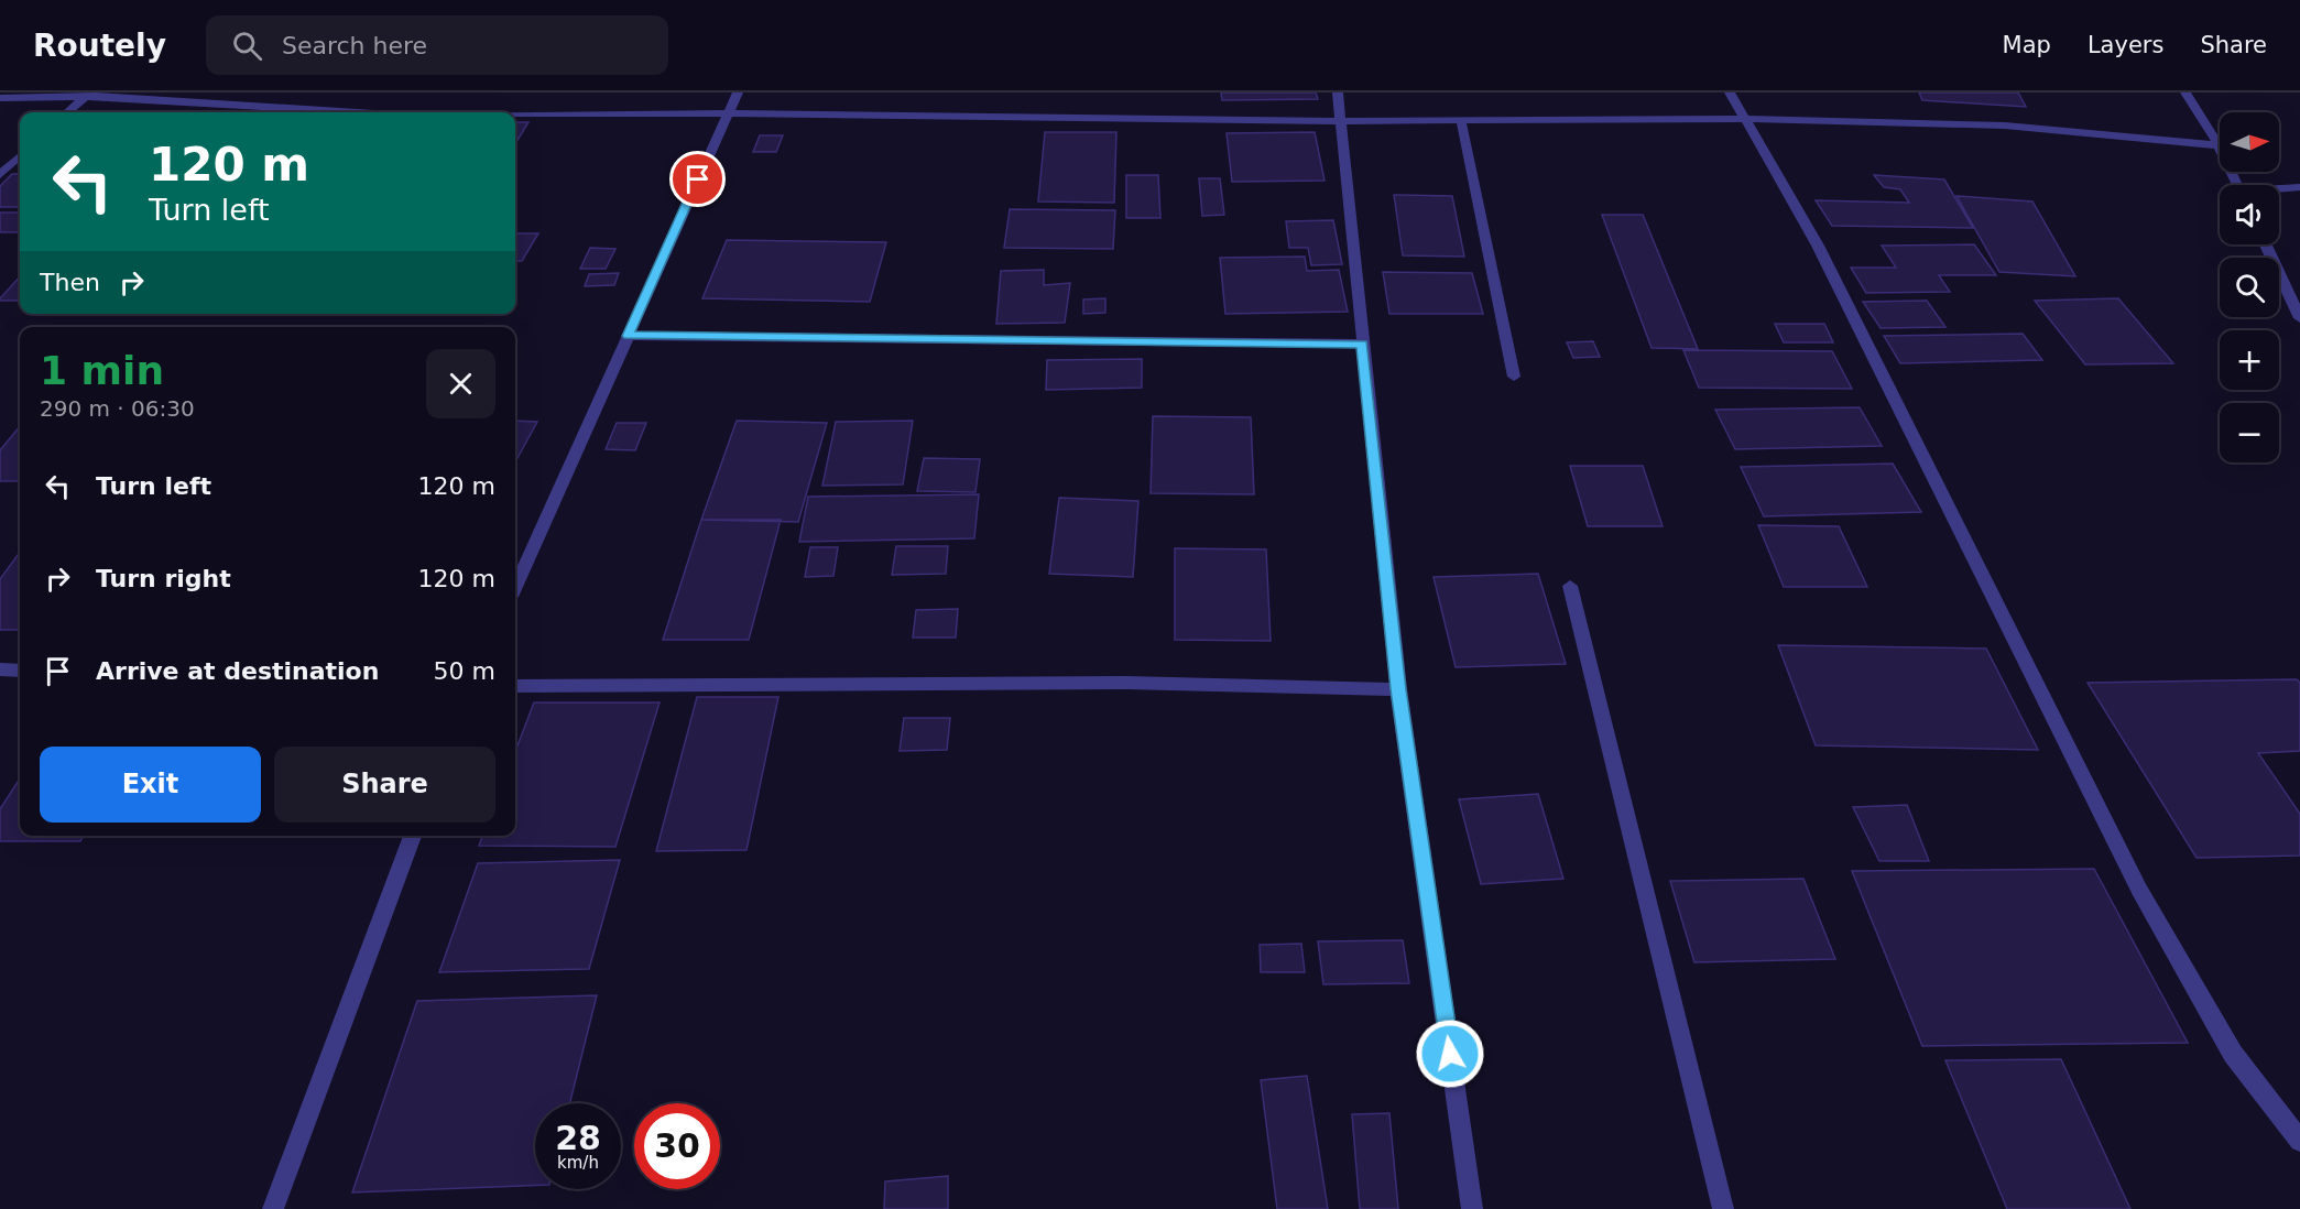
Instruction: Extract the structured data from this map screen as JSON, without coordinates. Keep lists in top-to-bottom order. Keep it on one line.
{"north":"right","page":{"header":"Routely","search":"Search here","nav":["Map","Layers","Share"],"map_buttons":["+","−"],"turn":["120 m","Turn left"],"then":"Then","heading":["1 min","290 m · 06:30"],"list":[{"name":"Turn left","value":"120 m"},{"name":"Turn right","value":"120 m"},{"name":"Arrive at destination","value":"50 m"}],"buttons":["Exit","Share"],"speed":"28 km/h","limit":"30"}}
